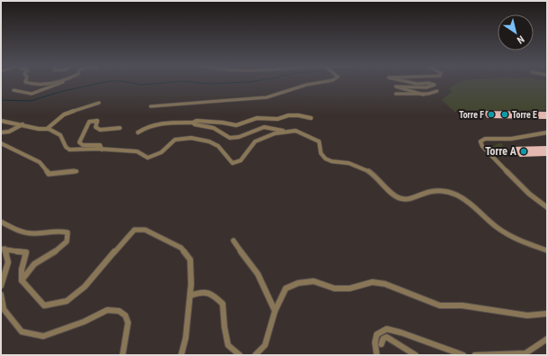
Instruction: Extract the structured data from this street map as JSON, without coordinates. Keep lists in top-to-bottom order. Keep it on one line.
{"places":["Torre F","Torre E","Torre A"],"north":"bottom right"}
